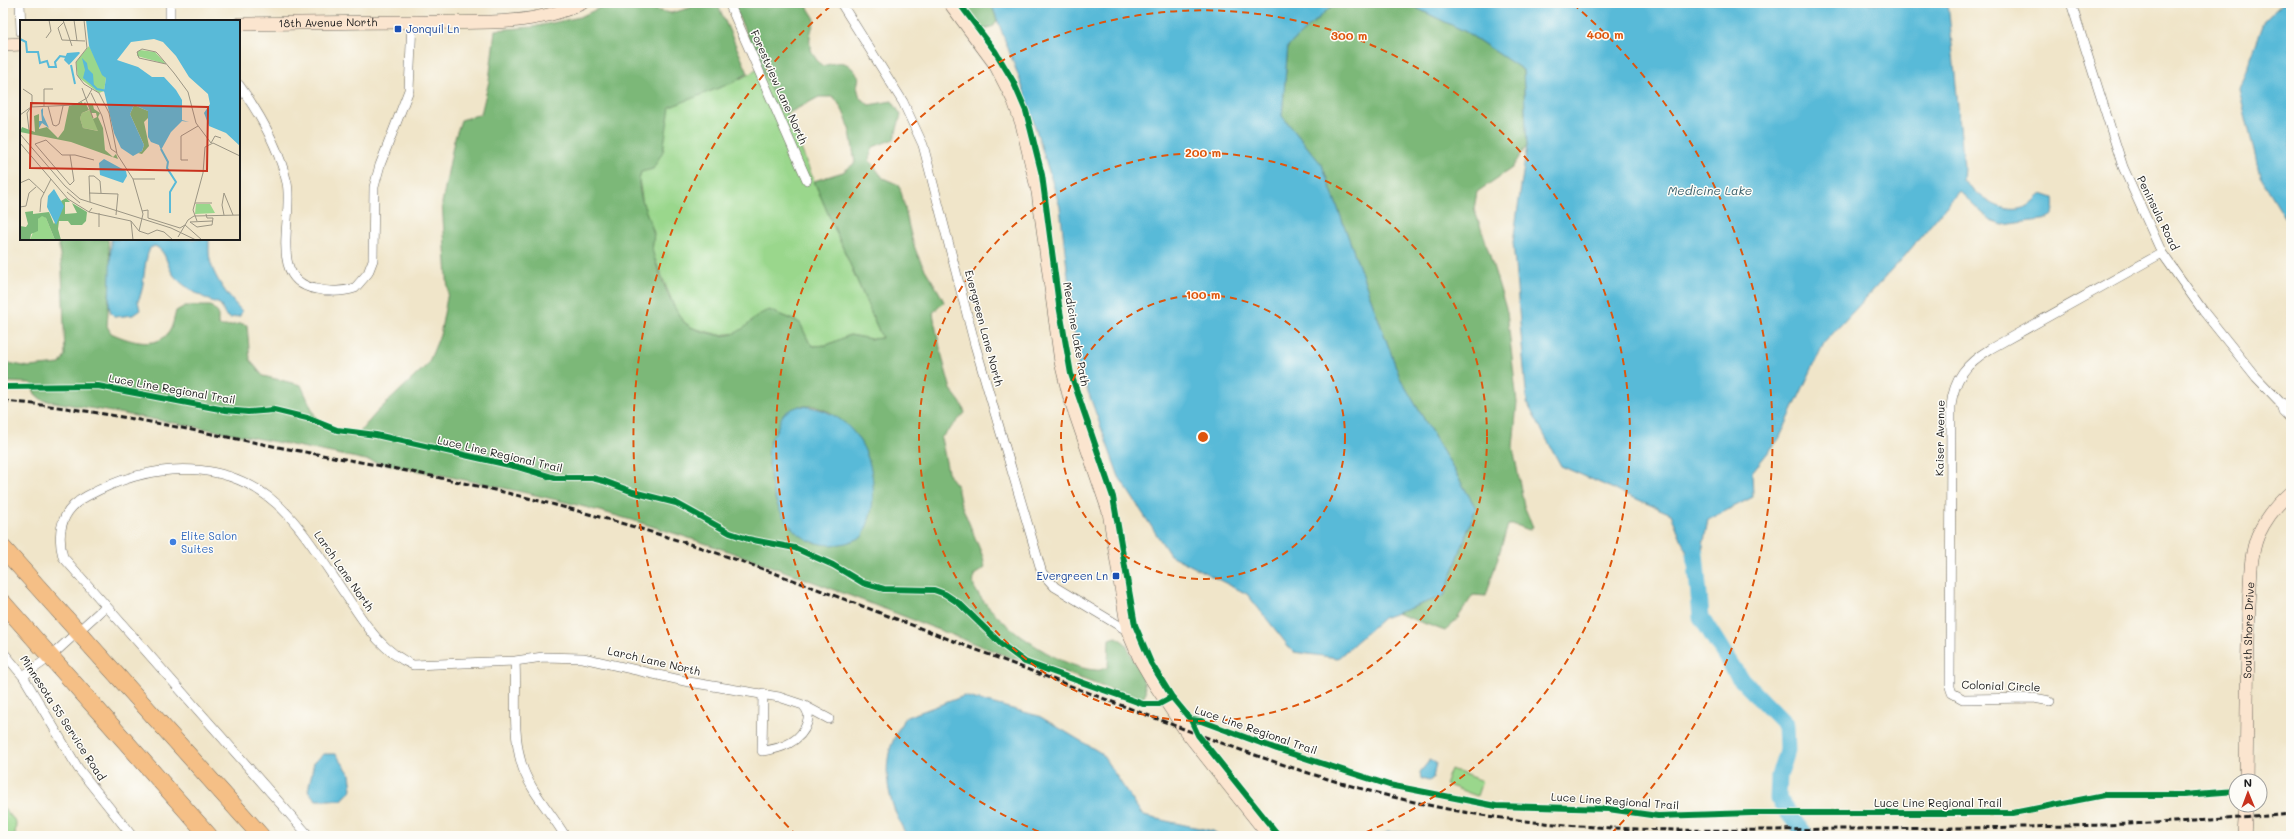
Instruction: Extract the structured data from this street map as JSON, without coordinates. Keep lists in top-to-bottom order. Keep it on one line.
{"streets":{"street":["18th Avenue North","Forestview Lane North","Peninsula Road","Evergreen Lane North","Kaiser Avenue","Larch Lane North","South Shore Drive","Colonial Circle","Minnesota 55 Service Road"],"cycle path":["Medicine Lake Path","Luce Line Regional Trail"]},"crossings":[["Peninsula Road","Kaiser Avenue"],["Kaiser Avenue","Colonial Circle"]],"water":["Medicine Lake"],"places":{"transit":["Jonquil Ln","Evergreen Ln"],"other":["Elite Salon Suites"]},"north":"top","rings":["400 m","300 m","200 m","100 m"]}
